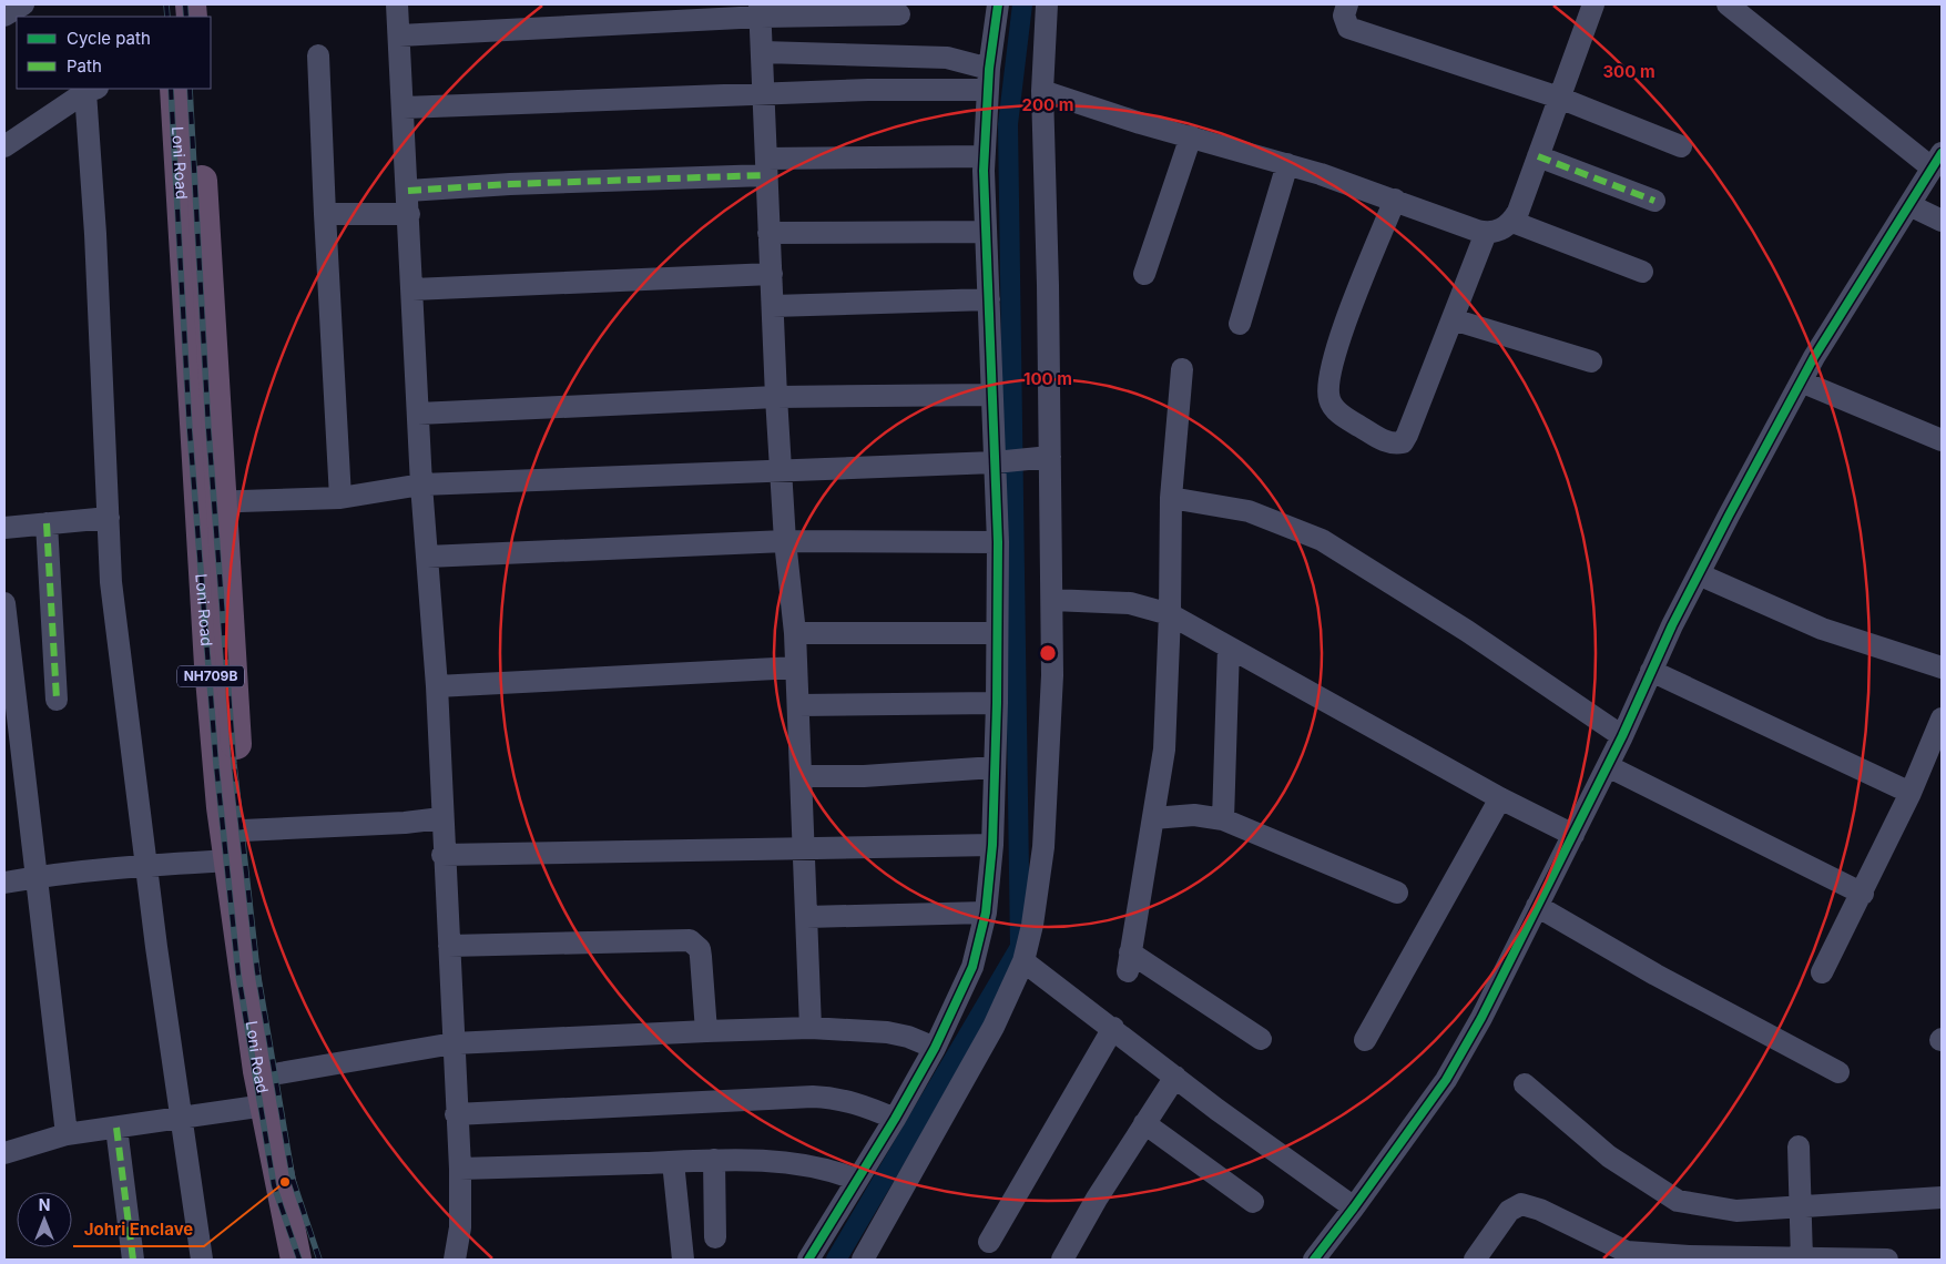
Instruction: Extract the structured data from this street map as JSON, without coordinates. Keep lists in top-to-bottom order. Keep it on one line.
{"streets":{"highway":["Loni Road","NH709B"]},"places":["Johri Enclave"],"legend":["Cycle path","Path"],"north":"top","rings":["300 m","200 m","100 m"]}
